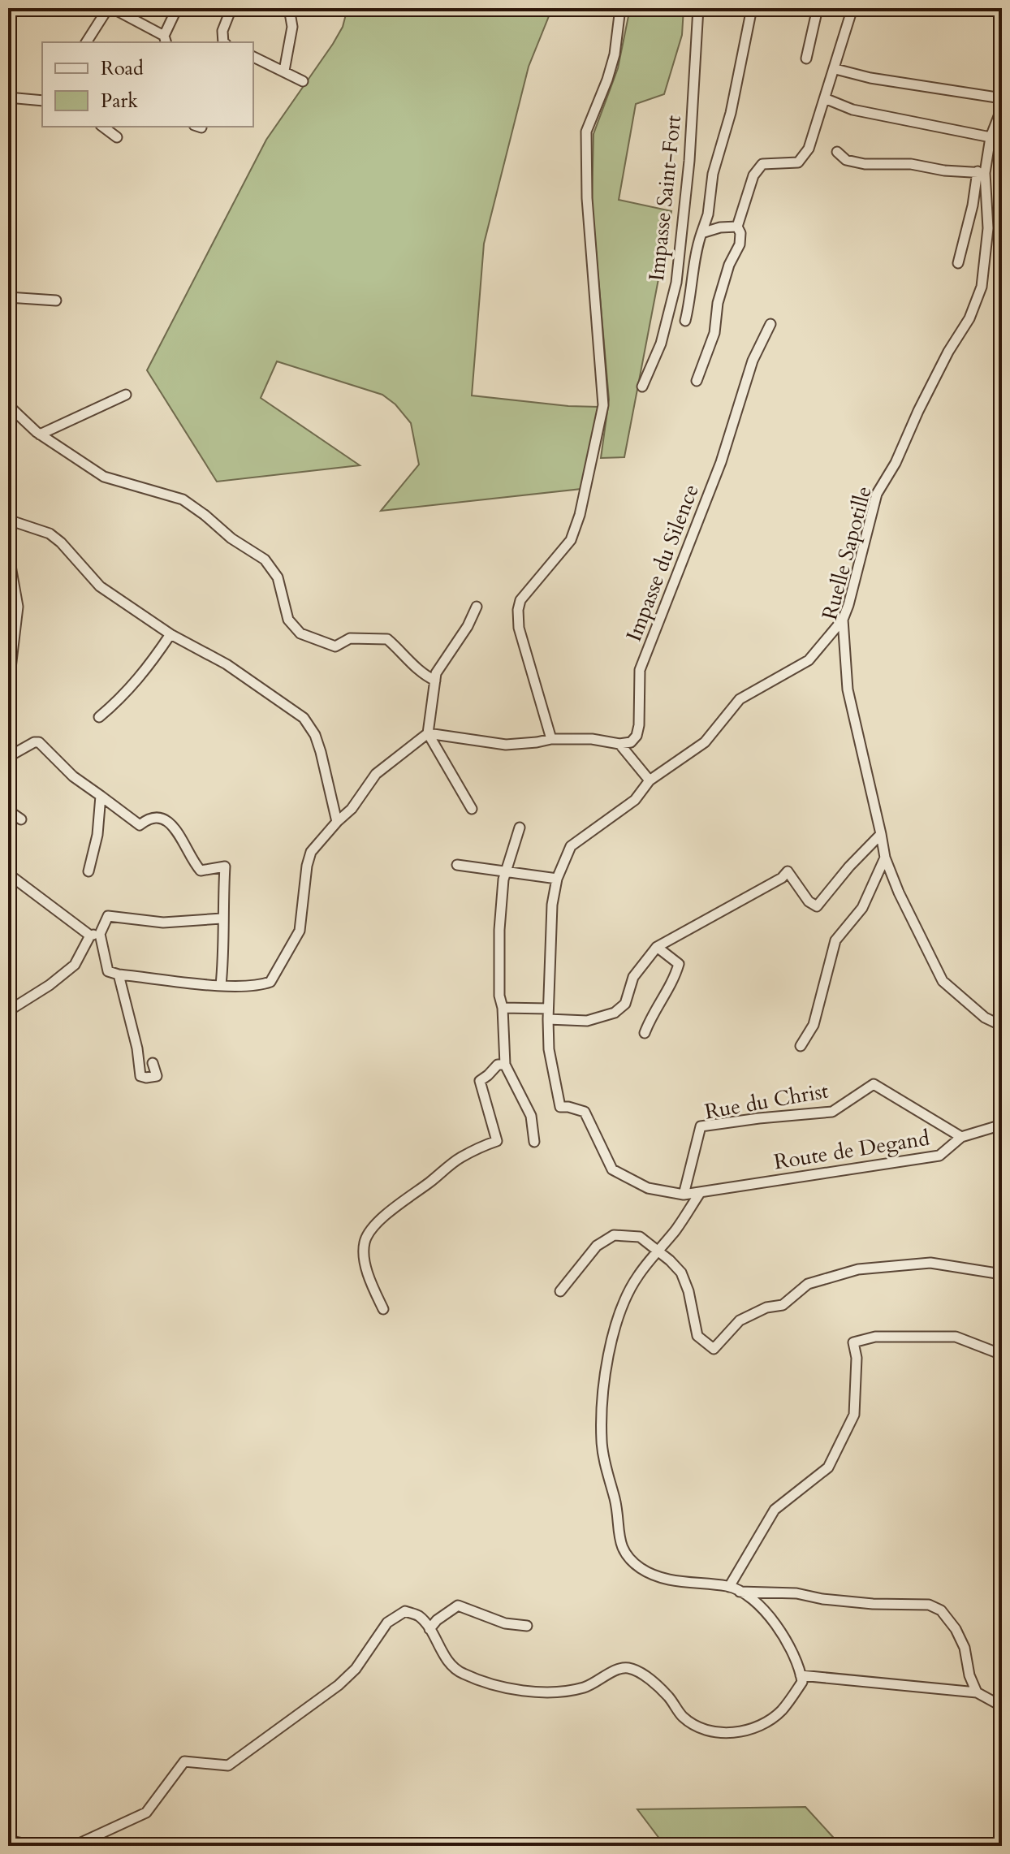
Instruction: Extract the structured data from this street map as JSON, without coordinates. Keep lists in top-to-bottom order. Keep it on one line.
{"streets":{"street":["Impasse Saint-Fort","Ruelle Sapotille","Impasse du Silence","Rue du Christ","Route de Degand"]},"crossings":[["Rue du Christ","Route de Degand"]],"legend":["Road","Park"]}
